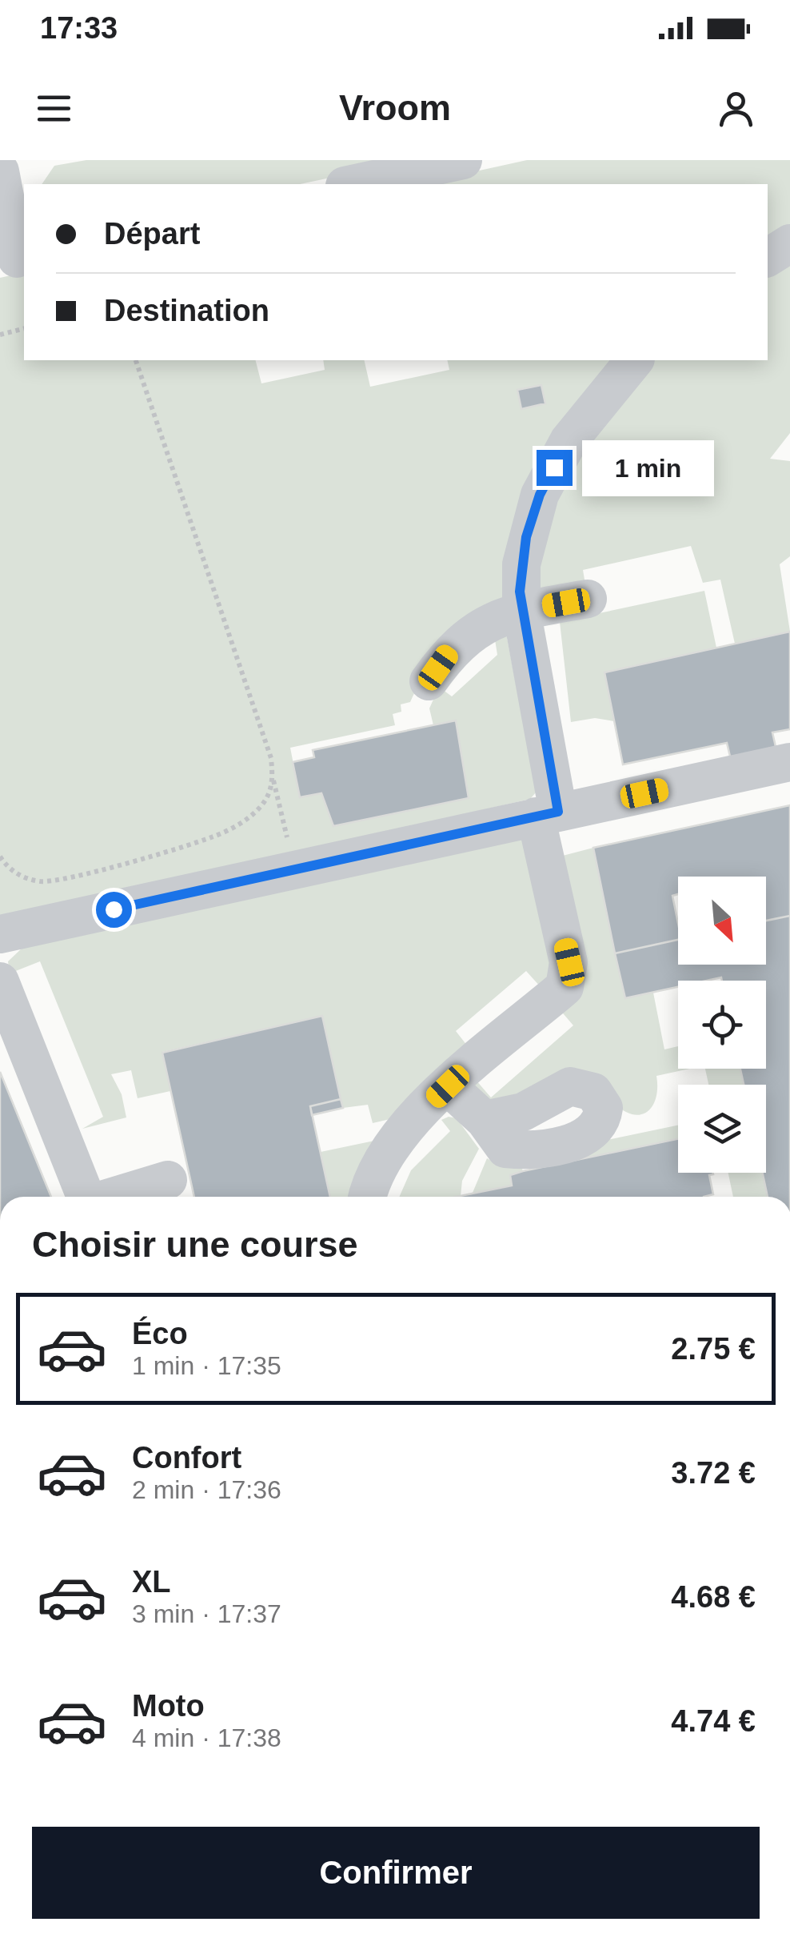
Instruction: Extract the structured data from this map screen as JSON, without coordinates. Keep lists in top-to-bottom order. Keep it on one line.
{"north":"bottom right","page":{"status":"17:33","header":"Vroom","banner":["Départ","Destination"],"bubble":"1 min","heading":"Choisir une course","list":[{"name":"Éco","note":"1 min · 17:35","value":"2.75 €"},{"name":"Confort","note":"2 min · 17:36","value":"3.72 €"},{"name":"XL","note":"3 min · 17:37","value":"4.68 €"},{"name":"Moto","note":"4 min · 17:38","value":"4.74 €"}],"buttons":"Confirmer"}}
